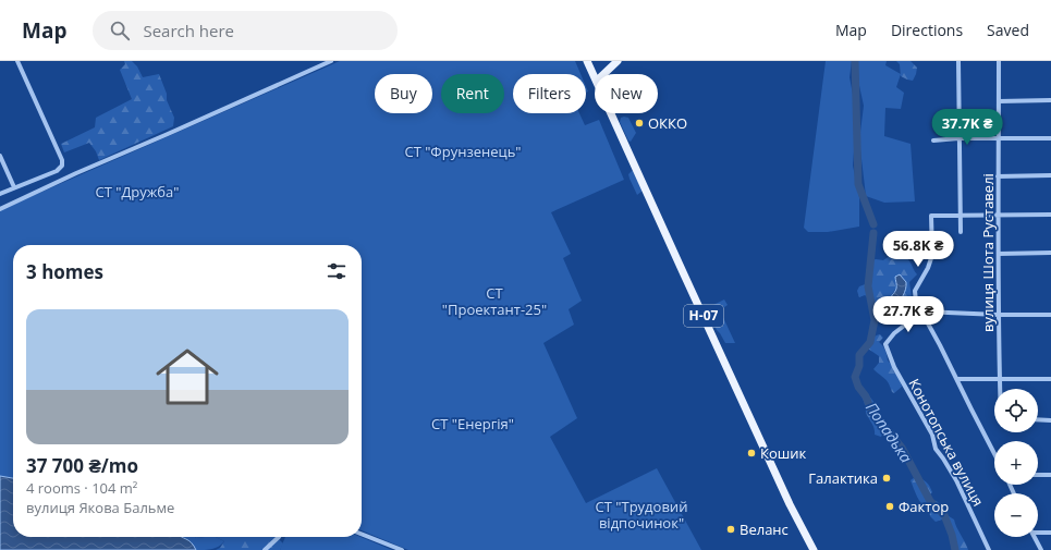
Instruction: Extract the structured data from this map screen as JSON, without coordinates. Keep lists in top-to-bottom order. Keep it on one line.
{"streets":{"main road":["Н-07"],"street":["вулиця Шота Руставелі","Конотопська вулиця"]},"water":["Попадька"],"parks":["СТ \"Фрунзенець\"","СТ \"Дружба\"","СТ \"Проектант-25\"","СТ \"Енергія\"","СТ \"Трудовий відпочинок\""],"places":["ОККО","Кошик","Галактика","Фактор","Веланс"],"page":{"header":"Map","search":"Search here","nav":["Map","Directions","Saved"],"chip":["Buy","Rent","Filters","New"],"price":["37.7K ₴","56.8K ₴","27.7K ₴"],"heading":"3 homes","list":[{"name":"37 700 ₴/mo","note":"4 rooms · 104 m² · вулиця Якова Бальме"}],"map_buttons":["+","−"]}}
